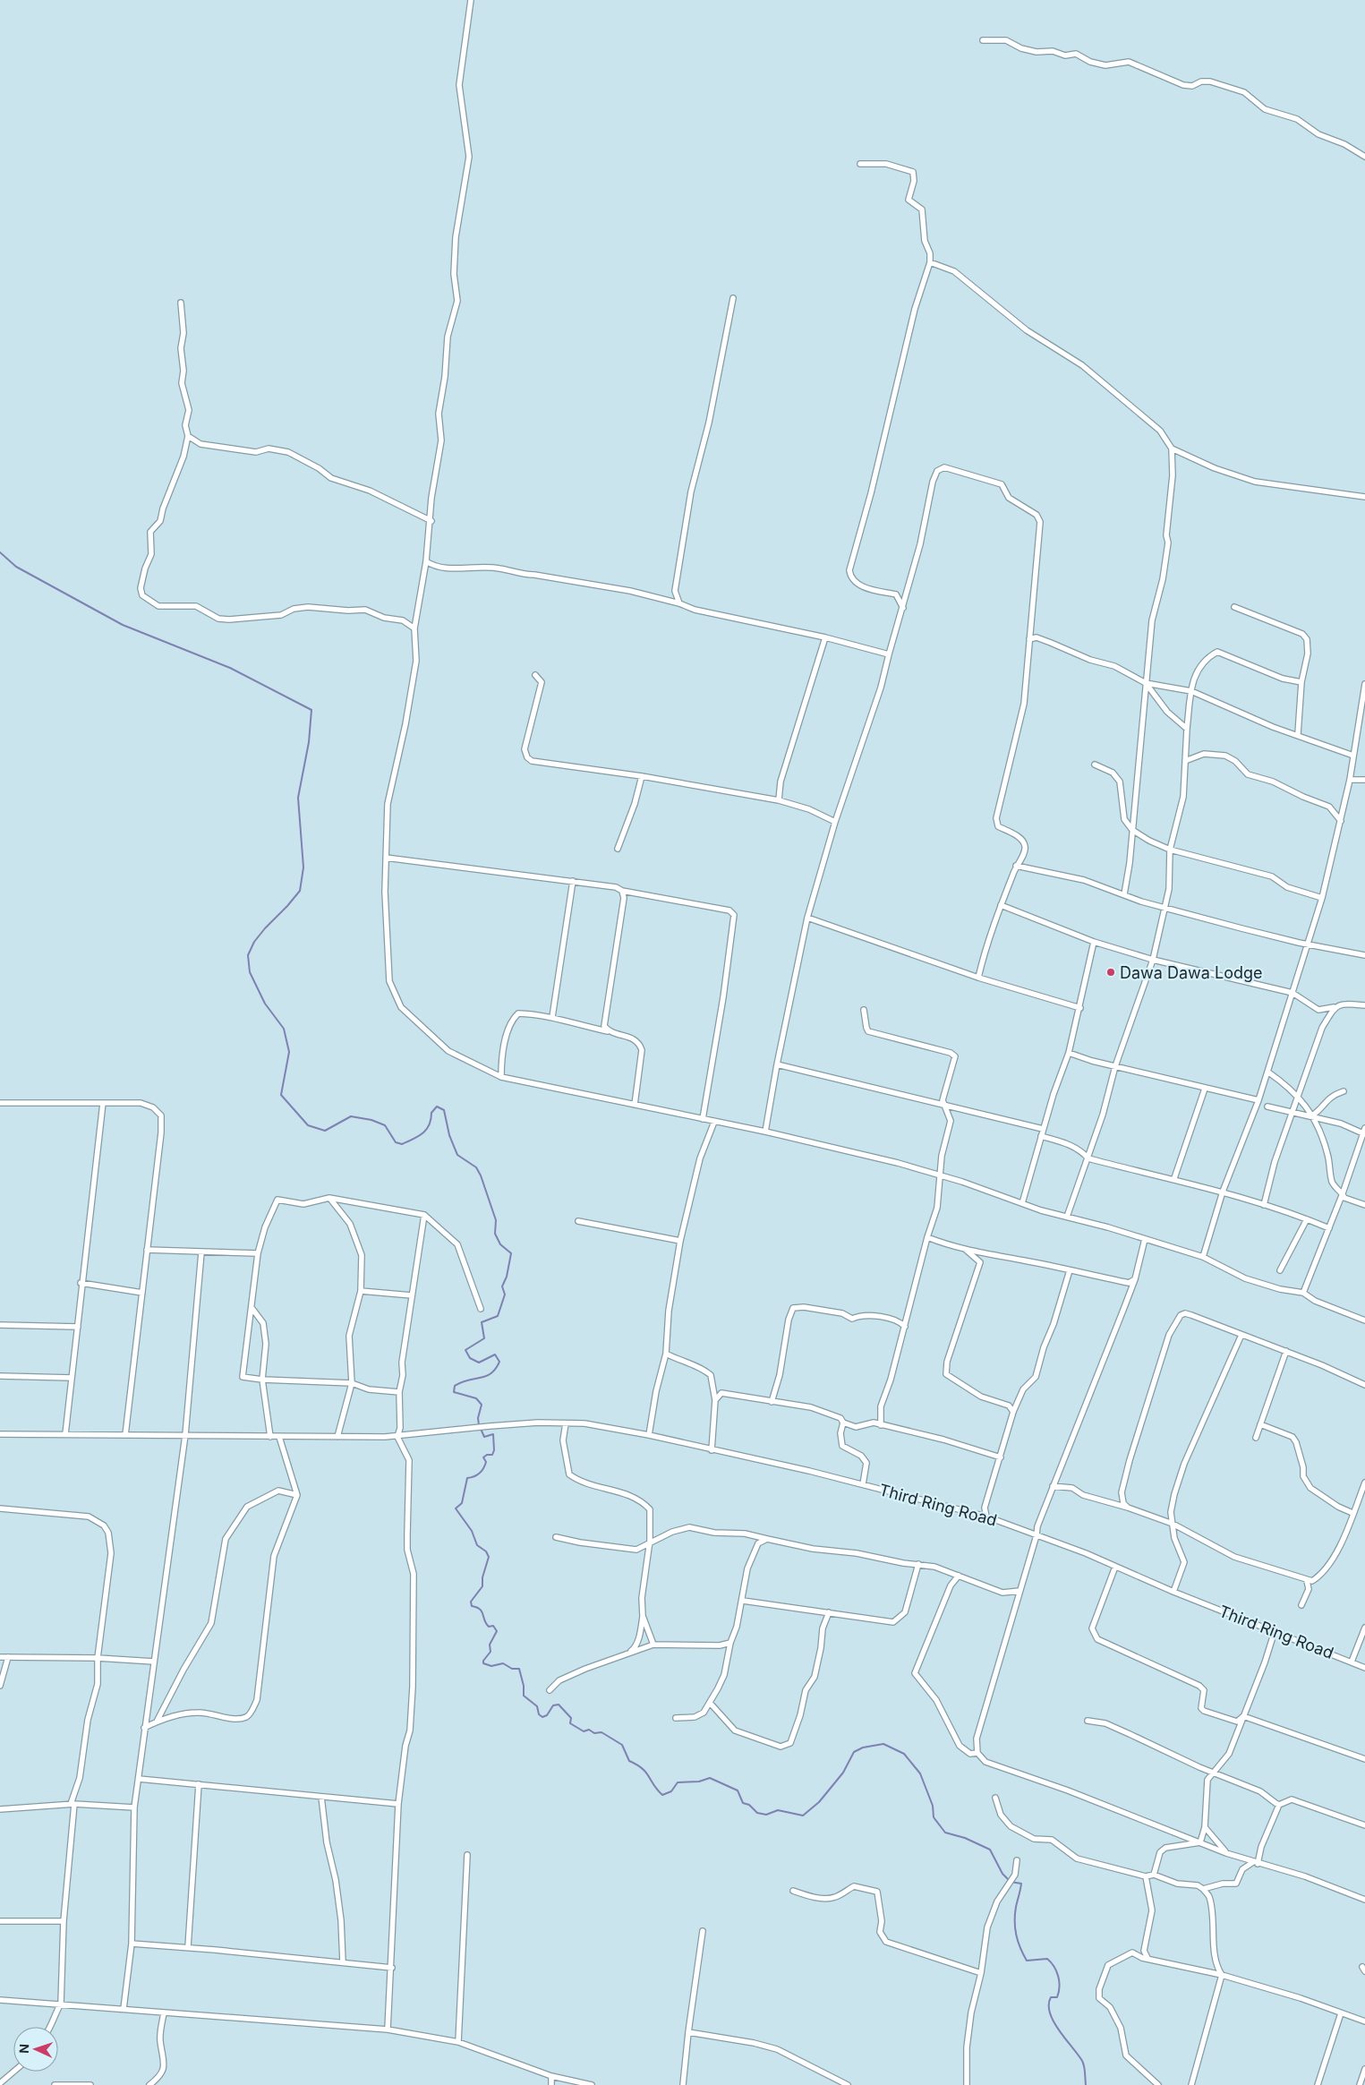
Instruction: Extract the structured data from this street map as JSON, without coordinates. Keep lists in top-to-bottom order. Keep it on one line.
{"streets":{"street":["Third Ring Road"]},"places":["Dawa Dawa Lodge"],"north":"left"}
